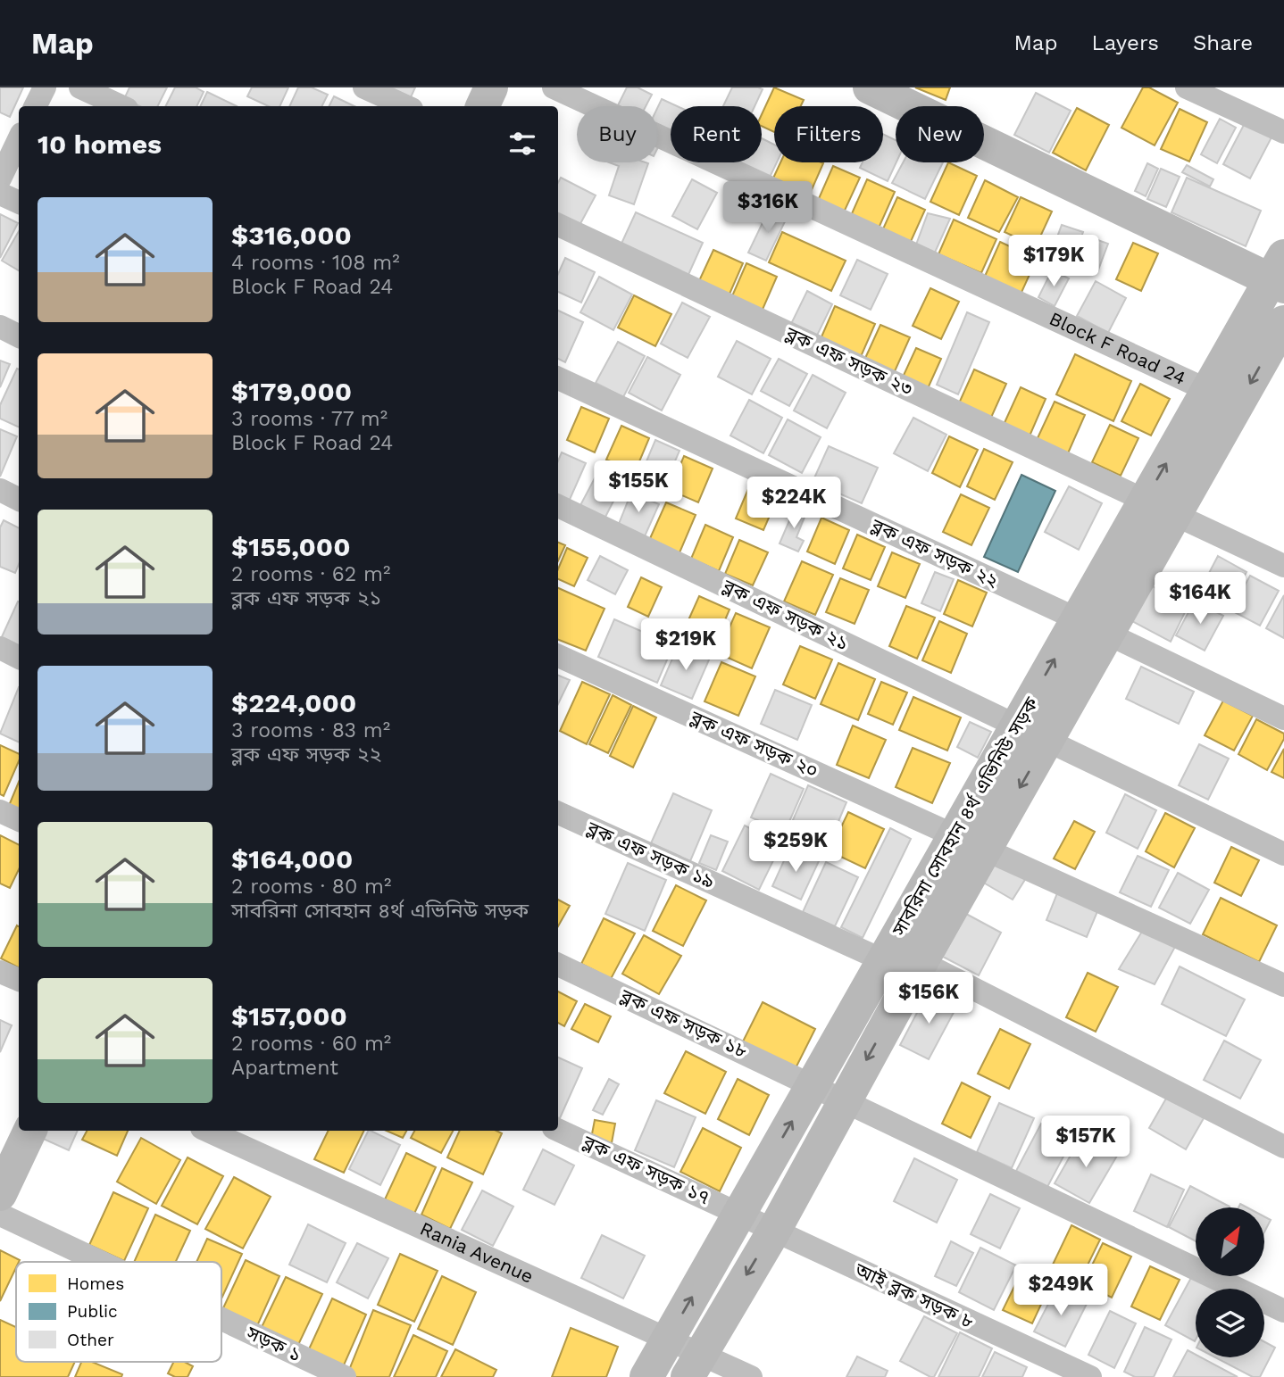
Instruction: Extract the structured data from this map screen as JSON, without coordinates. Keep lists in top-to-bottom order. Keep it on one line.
{"streets":{"street":["Block F Road 24","ব্লক এফ সড়ক ২৩","ব্লক এফ সড়ক ২২","ব্লক এফ সড়ক ২১","ব্লক এফ সড়ক ২০","সাবরিনা সোবহান ৪র্থ এভিনিউ সড়ক","ব্লক এফ সড়ক ১৯","ব্লক এফ সড়ক ১৮","ব্লক এফ সড়ক ১৭","Rania Avenue","আই ব্লক সড়ক ৮","সড়ক ১"]},"crossings":[["Block F Road 24","সাবরিনা সোবহান ৪র্থ এভিনিউ সড়ক"],["ব্লক এফ সড়ক ২৩","সাবরিনা সোবহান ৪র্থ এভিনিউ সড়ক"],["ব্লক এফ সড়ক ২২","সাবরিনা সোবহান ৪র্থ এভিনিউ সড়ক"],["ব্লক এফ সড়ক ২১","সাবরিনা সোবহান ৪র্থ এভিনিউ সড়ক"],["ব্লক এফ সড়ক ২০","সাবরিনা সোবহান ৪র্থ এভিনিউ সড়ক"],["সাবরিনা সোবহান ৪র্থ এভিনিউ সড়ক","ব্লক এফ সড়ক ১৯"],["সাবরিনা সোবহান ৪র্থ এভিনিউ সড়ক","ব্লক এফ সড়ক ১৮"],["সাবরিনা সোবহান ৪র্থ এভিনিউ সড়ক","ব্লক এফ সড়ক ১৭"],["সাবরিনা সোবহান ৪র্থ এভিনিউ সড়ক","Rania Avenue"],["সাবরিনা সোবহান ৪র্থ এভিনিউ সড়ক","আই ব্লক সড়ক ৮"],["ব্লক এফ সড়ক ১৭","আই ব্লক সড়ক ৮"]],"legend":["Homes","Public","Other"],"north":"top right","page":{"header":"Map","nav":["Map","Layers","Share"],"chip":["Buy","Rent","Filters","New"],"heading":"10 homes","price":["$316K","$179K","$155K","$224K","$164K","$219K","$259K","$156K","$157K","$249K"],"list":[{"name":"$316,000","note":"4 rooms · 108 m² · Block F Road 24"},{"name":"$179,000","note":"3 rooms · 77 m² · Block F Road 24"},{"name":"$155,000","note":"2 rooms · 62 m² · ব্লক এফ সড়ক ২১"},{"name":"$224,000","note":"3 rooms · 83 m² · ব্লক এফ সড়ক ২২"},{"name":"$164,000","note":"2 rooms · 80 m² · সাবরিনা সোবহান ৪র্থ এভিনিউ সড়ক"},{"name":"$157,000","note":"2 rooms · 60 m² · Apartment"}]}}
